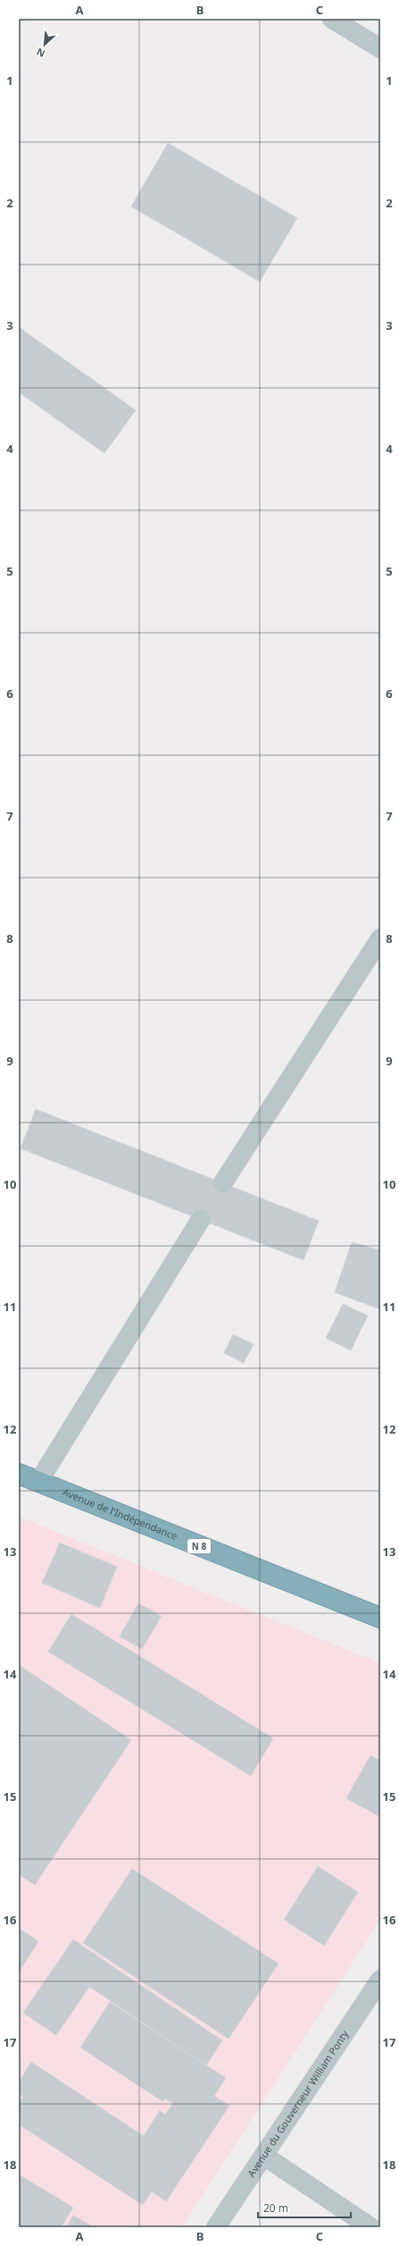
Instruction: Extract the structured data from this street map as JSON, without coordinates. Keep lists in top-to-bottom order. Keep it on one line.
{"streets":{"highway":["Avenue de l'Indépendance","N 8"],"street":["Avenue du Gouverneur William Ponty"]},"scale_bar":"20 m","north":"bottom left","grid":{"columns":["A","B","C"],"rows":["1","2","3","4","5","6","7","8","9","10","11","12","13","14","15","16","17","18"]}}
